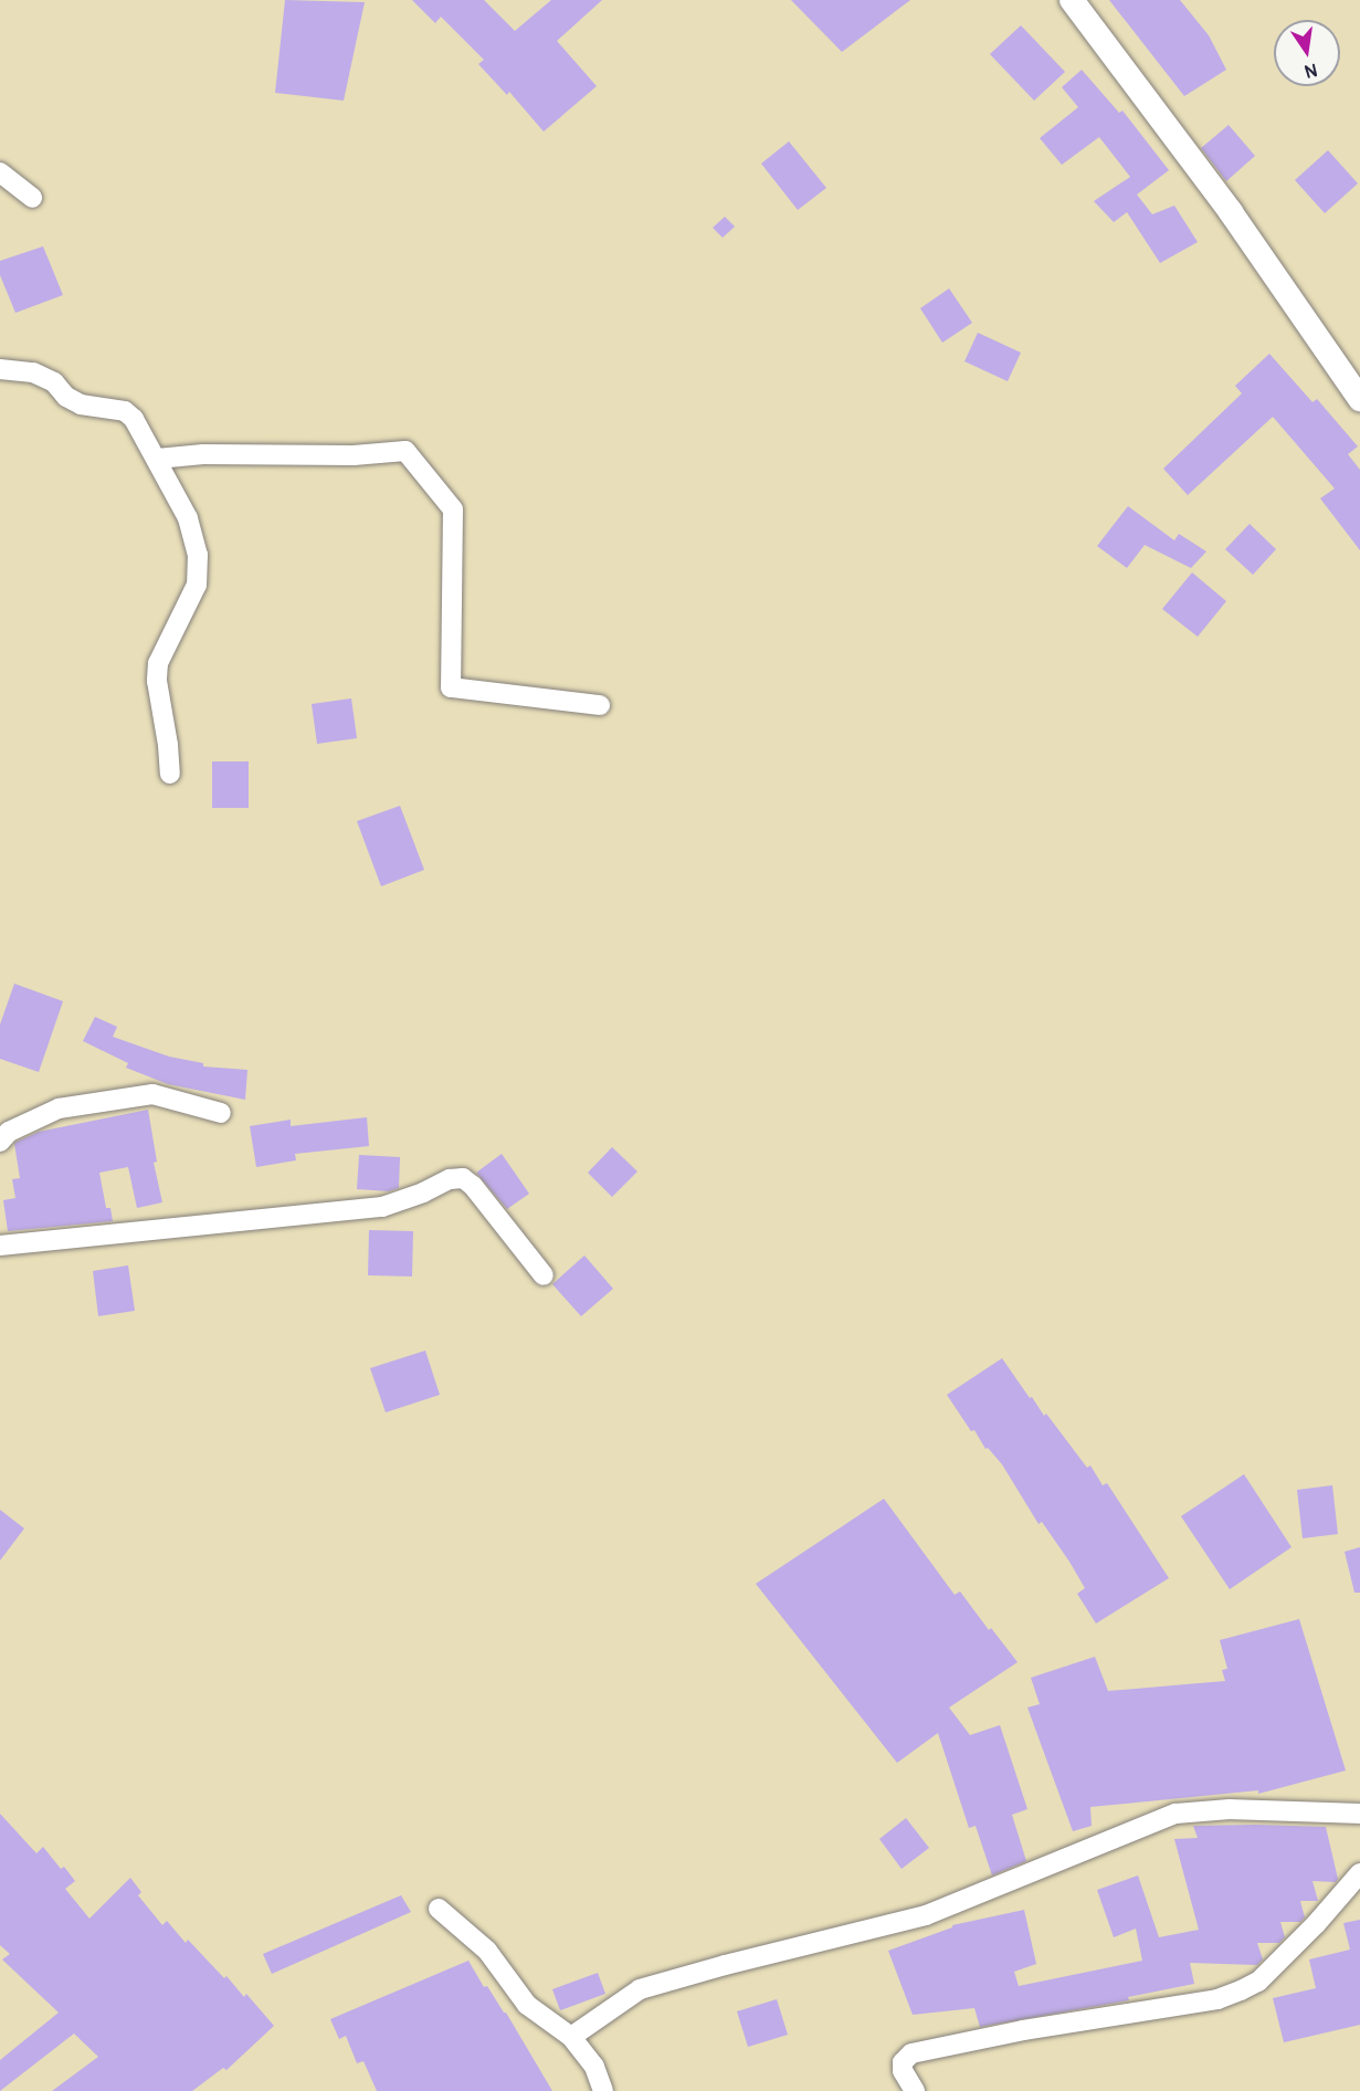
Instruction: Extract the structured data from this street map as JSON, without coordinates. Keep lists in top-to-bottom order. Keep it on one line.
{"north":"bottom"}
